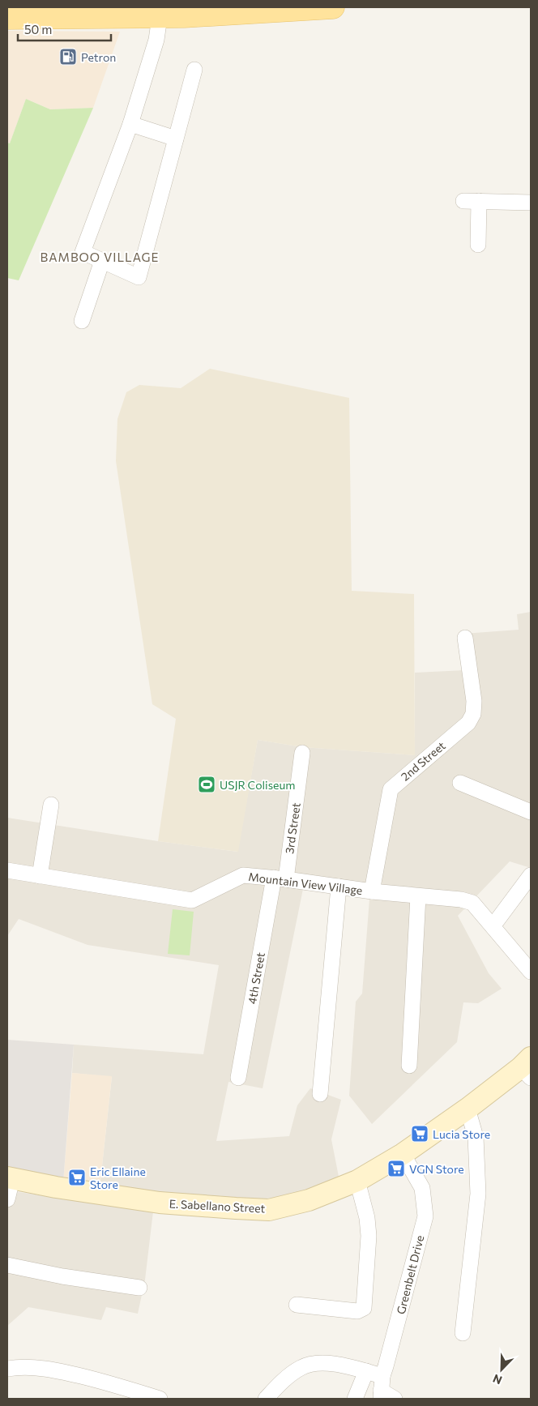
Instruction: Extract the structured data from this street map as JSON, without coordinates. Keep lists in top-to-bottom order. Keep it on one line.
{"streets":{"street":["2nd Street","3rd Street","Mountain View Village","4th Street","E. Sabellano Street","Greenbelt Drive"]},"crossings":[["2nd Street","Mountain View Village"],["3rd Street","Mountain View Village"],["3rd Street","4th Street"],["Mountain View Village","4th Street"],["E. Sabellano Street","Greenbelt Drive"]],"districts":["BAMBOO VILLAGE"],"places":{"fuel station":["Petron"],"sports":["USJR Coliseum"],"supermarket":["Lucia Store","VGN Store","Eric Ellaine Store"]},"scale_bar":"50 m","north":"bottom left"}
